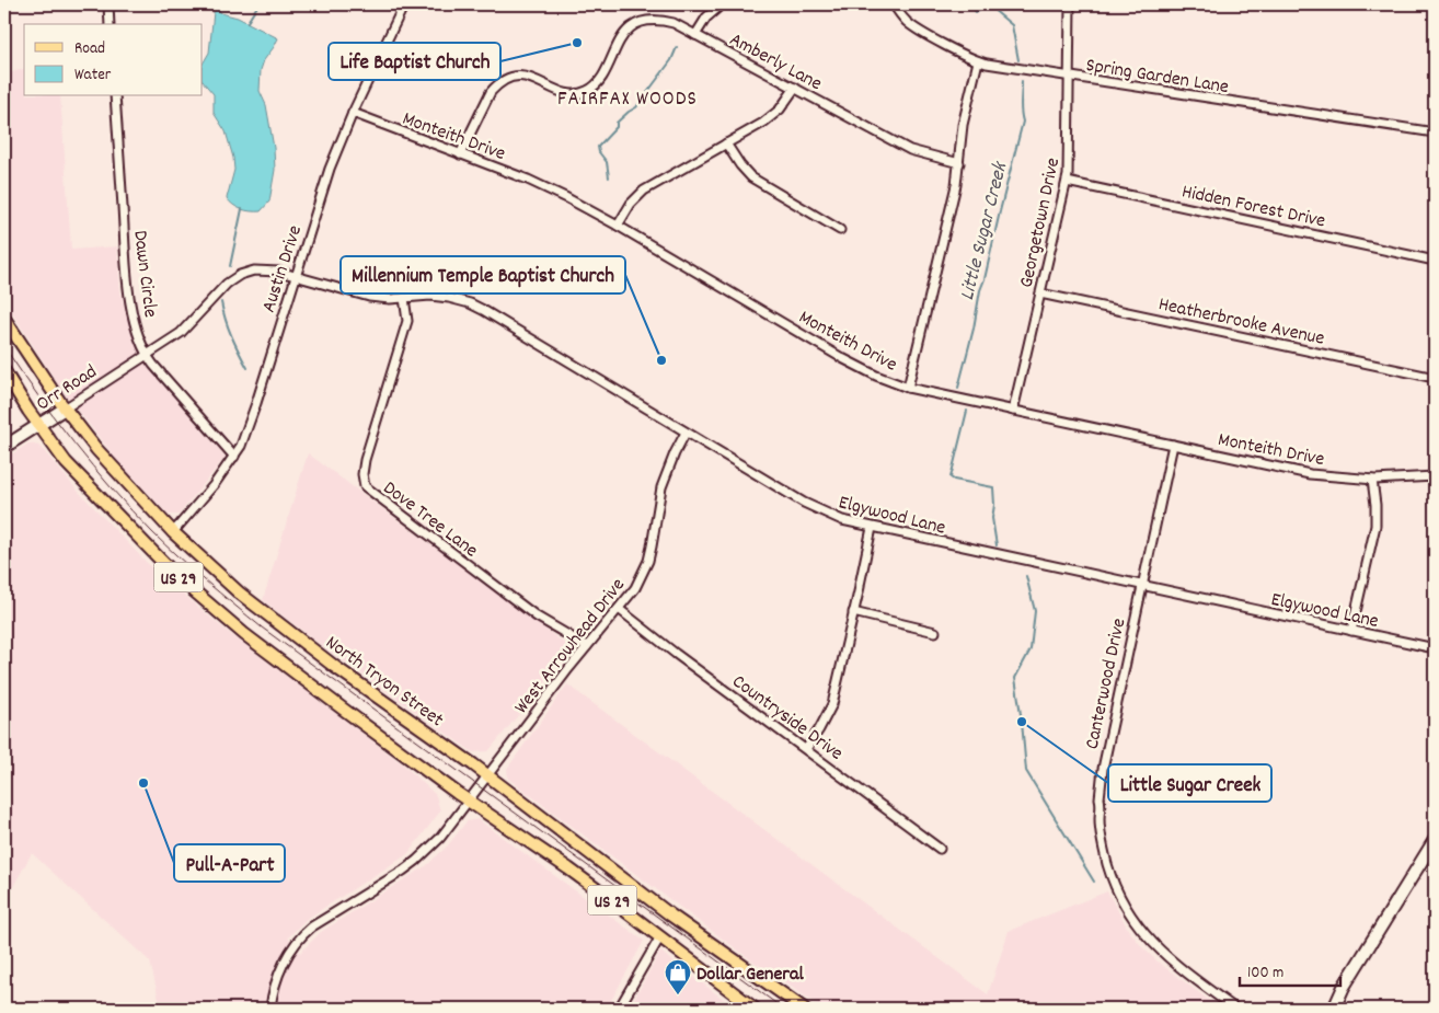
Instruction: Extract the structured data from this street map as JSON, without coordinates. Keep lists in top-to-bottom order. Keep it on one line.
{"streets":{"main road":["US 29","North Tryon Street"],"street":["Amberly Lane","Spring Garden Lane","Monteith Drive","Hidden Forest Drive","Georgetown Drive","Austin Drive","Dawn Circle","Heatherbrooke Avenue","Orr Road","Elgywood Lane","Dove Tree Lane","West Arrowhead Drive","Canterwood Drive","Countryside Drive"]},"crossings":[["Amberly Lane","Monteith Drive"],["Spring Garden Lane","Georgetown Drive"],["Monteith Drive","Georgetown Drive"],["Monteith Drive","Austin Drive"],["Monteith Drive","Canterwood Drive"],["Hidden Forest Drive","Georgetown Drive"],["Georgetown Drive","Heatherbrooke Avenue"],["Austin Drive","Dawn Circle"],["Austin Drive","Orr Road"],["Austin Drive","Elgywood Lane"],["Austin Drive","North Tryon Street"],["Dawn Circle","Orr Road"],["Orr Road","Elgywood Lane"],["Orr Road","US 29"],["Orr Road","North Tryon Street"],["Elgywood Lane","Dove Tree Lane"],["Elgywood Lane","West Arrowhead Drive"],["Elgywood Lane","Canterwood Drive"],["Dove Tree Lane","West Arrowhead Drive"],["US 29","West Arrowhead Drive"],["West Arrowhead Drive","North Tryon Street"],["West Arrowhead Drive","Countryside Drive"]],"districts":["FAIRFAX WOODS"],"water":["Little Sugar Creek"],"places":{"other":["Life Baptist Church","Millennium Temple Baptist Church","Little Sugar Creek","Pull-A-Part"],"shop":["Dollar General"]},"legend":["Road","Water"],"scale_bar":"100 m"}
